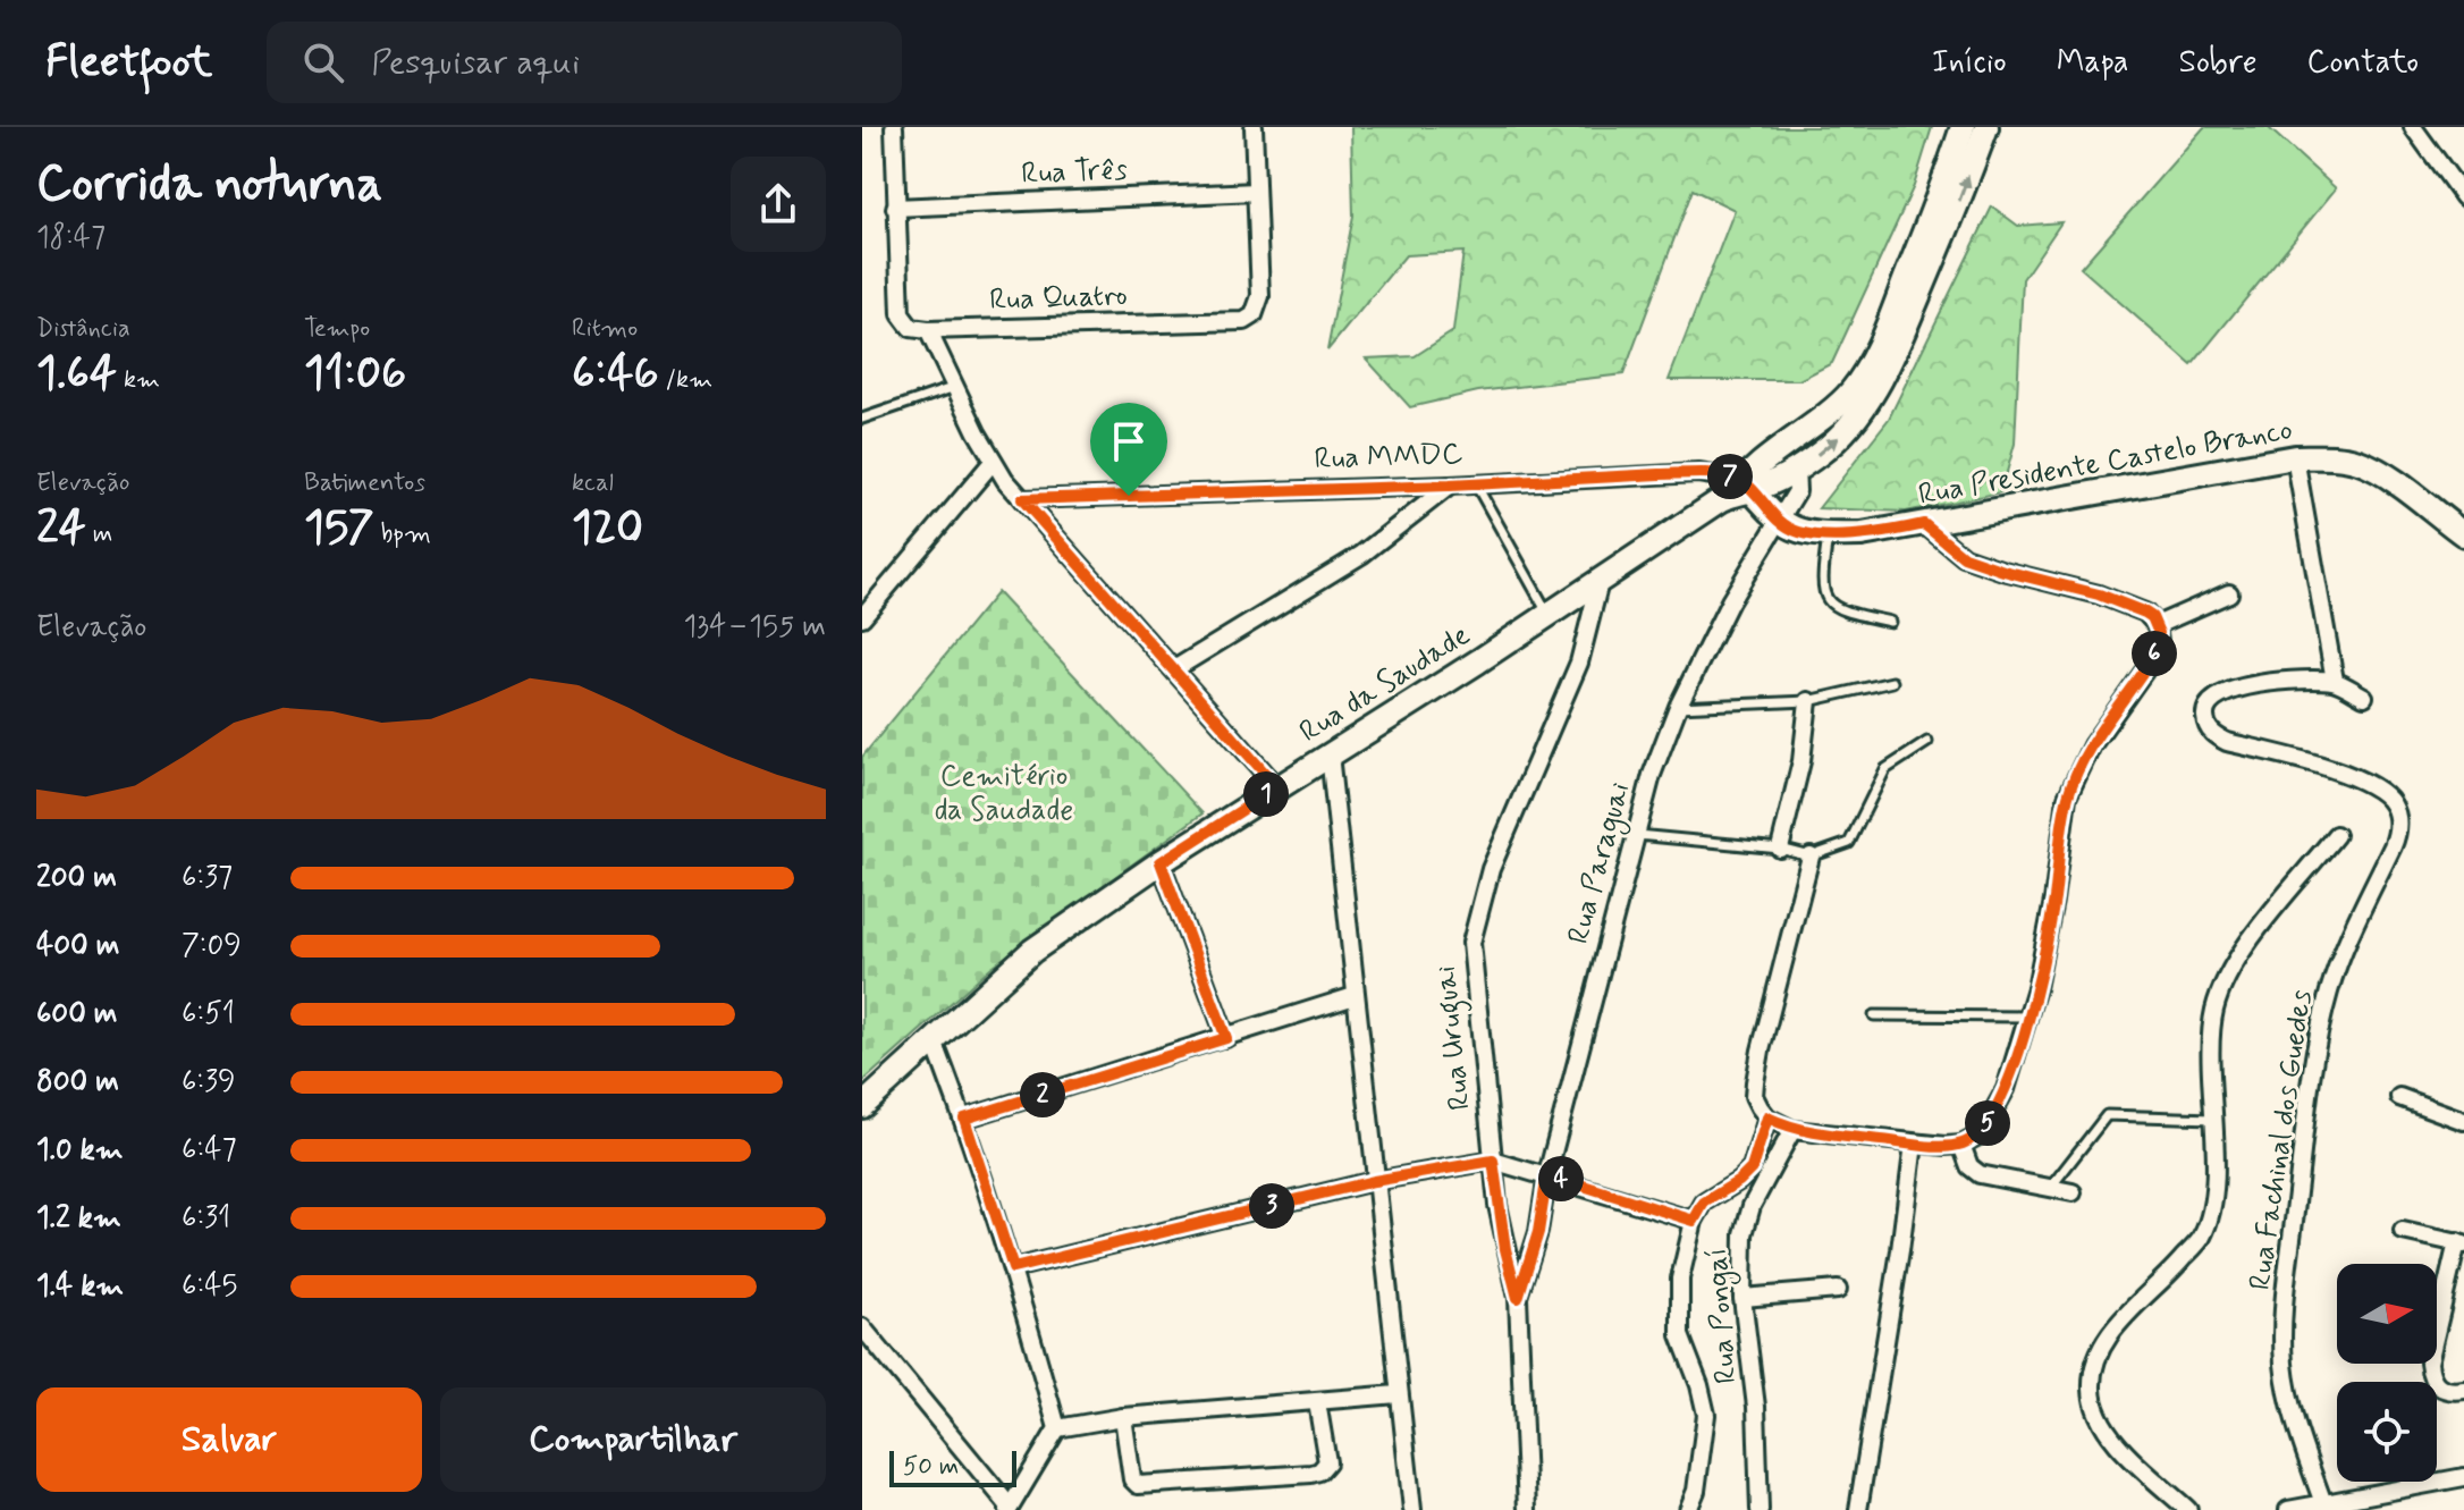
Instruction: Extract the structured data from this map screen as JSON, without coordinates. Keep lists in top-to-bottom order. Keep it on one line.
{"streets":{"main road":["Rua Presidente Castelo Branco","Rua da Saudade"],"street":["Rua Três","Rua Quatro","Rua MMDC","Rua Paraguai","Rua Uruguai","Rua Fachinal dos Guedes","Rua Pongaí"]},"crossings":[["Rua Três","Rua Quatro"],["Rua MMDC","Rua da Saudade"],["Rua Presidente Castelo Branco","Rua Paraguai"],["Rua da Saudade","Rua Uruguai"],["Rua Paraguai","Rua Uruguai"]],"parks":["Cemitério da Saudade"],"scale_bar":"50 m","north":"right","page":{"header":"Fleetfoot","search":"Pesquisar aqui","nav":["Início","Mapa","Sobre","Contato"],"heading":["Corrida noturna","18:47"],"stats":[["Distância","1.64 km"],["Tempo","11:06"],["Ritmo","6:46 /km"],["Elevação","24 m"],["Batimentos","157 bpm"],["kcal","120"]],"pins":["7","6","1","2","5","4","3"],"chart":["Elevação","134–155 m"],"list":[{"name":"200 m","note":"6:37"},{"name":"400 m","note":"7:09"},{"name":"600 m","note":"6:51"},{"name":"800 m","note":"6:39"},{"name":"1.0 km","note":"6:47"},{"name":"1.2 km","note":"6:31"},{"name":"1.4 km","note":"6:45"}],"buttons":["Salvar","Compartilhar"],"scale":"50 m"}}
